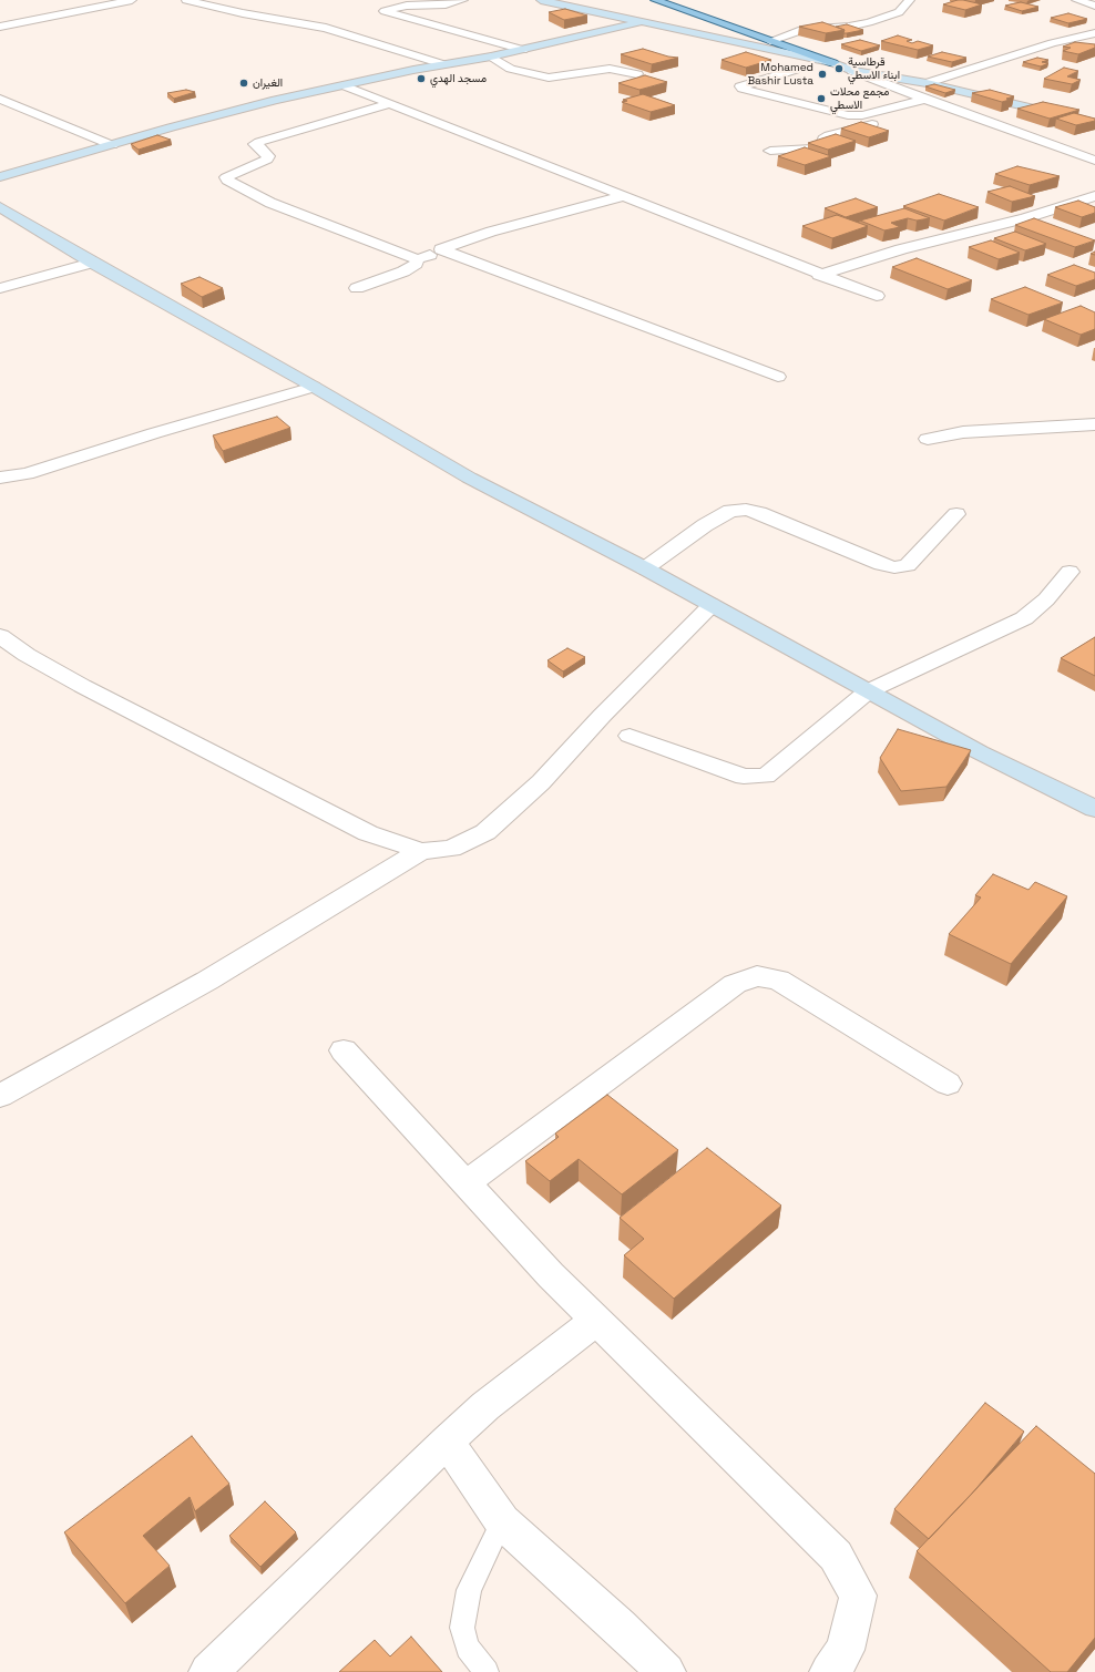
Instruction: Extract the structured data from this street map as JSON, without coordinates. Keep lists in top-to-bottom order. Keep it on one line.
{"places":["قرطاسية ابناء الاسطي","Mohamed Bashir Lusta","مسجد الهدي","الغيران","مجمع محلات الاسطي"]}
